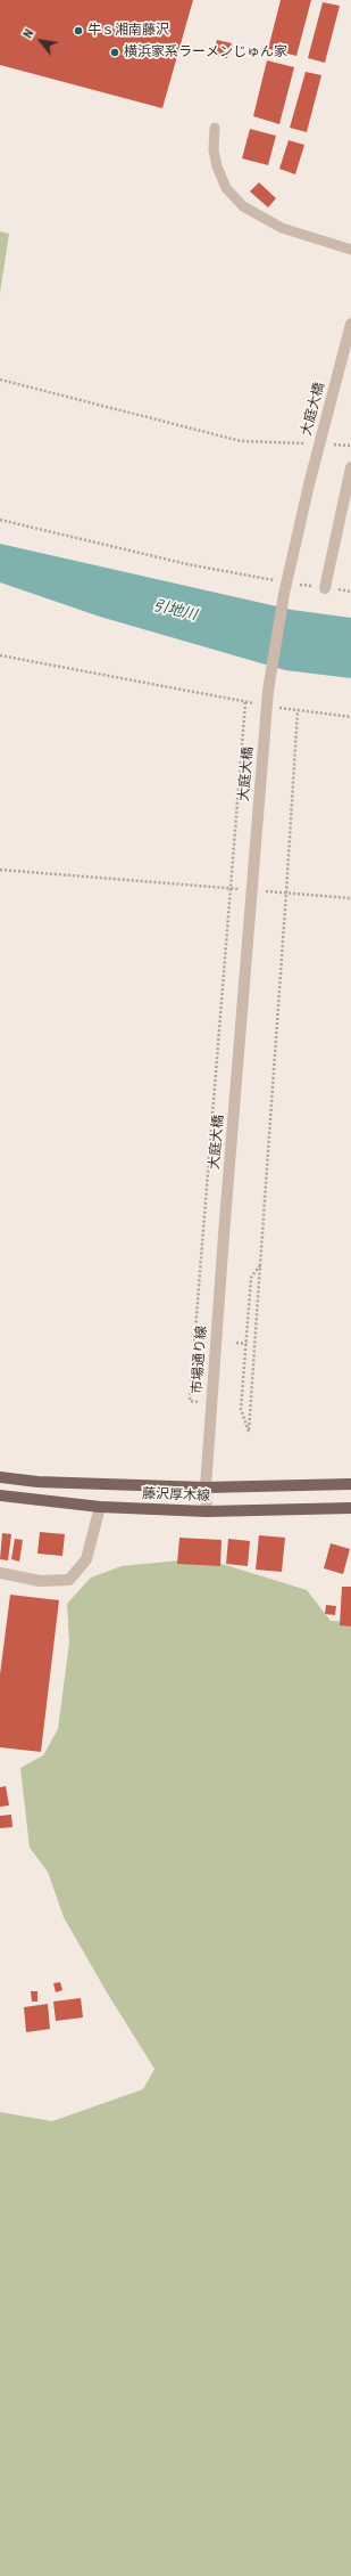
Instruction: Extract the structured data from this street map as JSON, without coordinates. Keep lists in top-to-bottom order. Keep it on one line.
{"streets":{"main road":["藤沢厚木線"],"street":["大庭大橋","市場通り線"]},"crossings":[["大庭大橋","市場通り線"],["市場通り線","藤沢厚木線"]],"water":["引地川"],"places":["牛ｓ湘南藤沢","横浜家系ラーメンじゅん家"],"north":"top left"}
